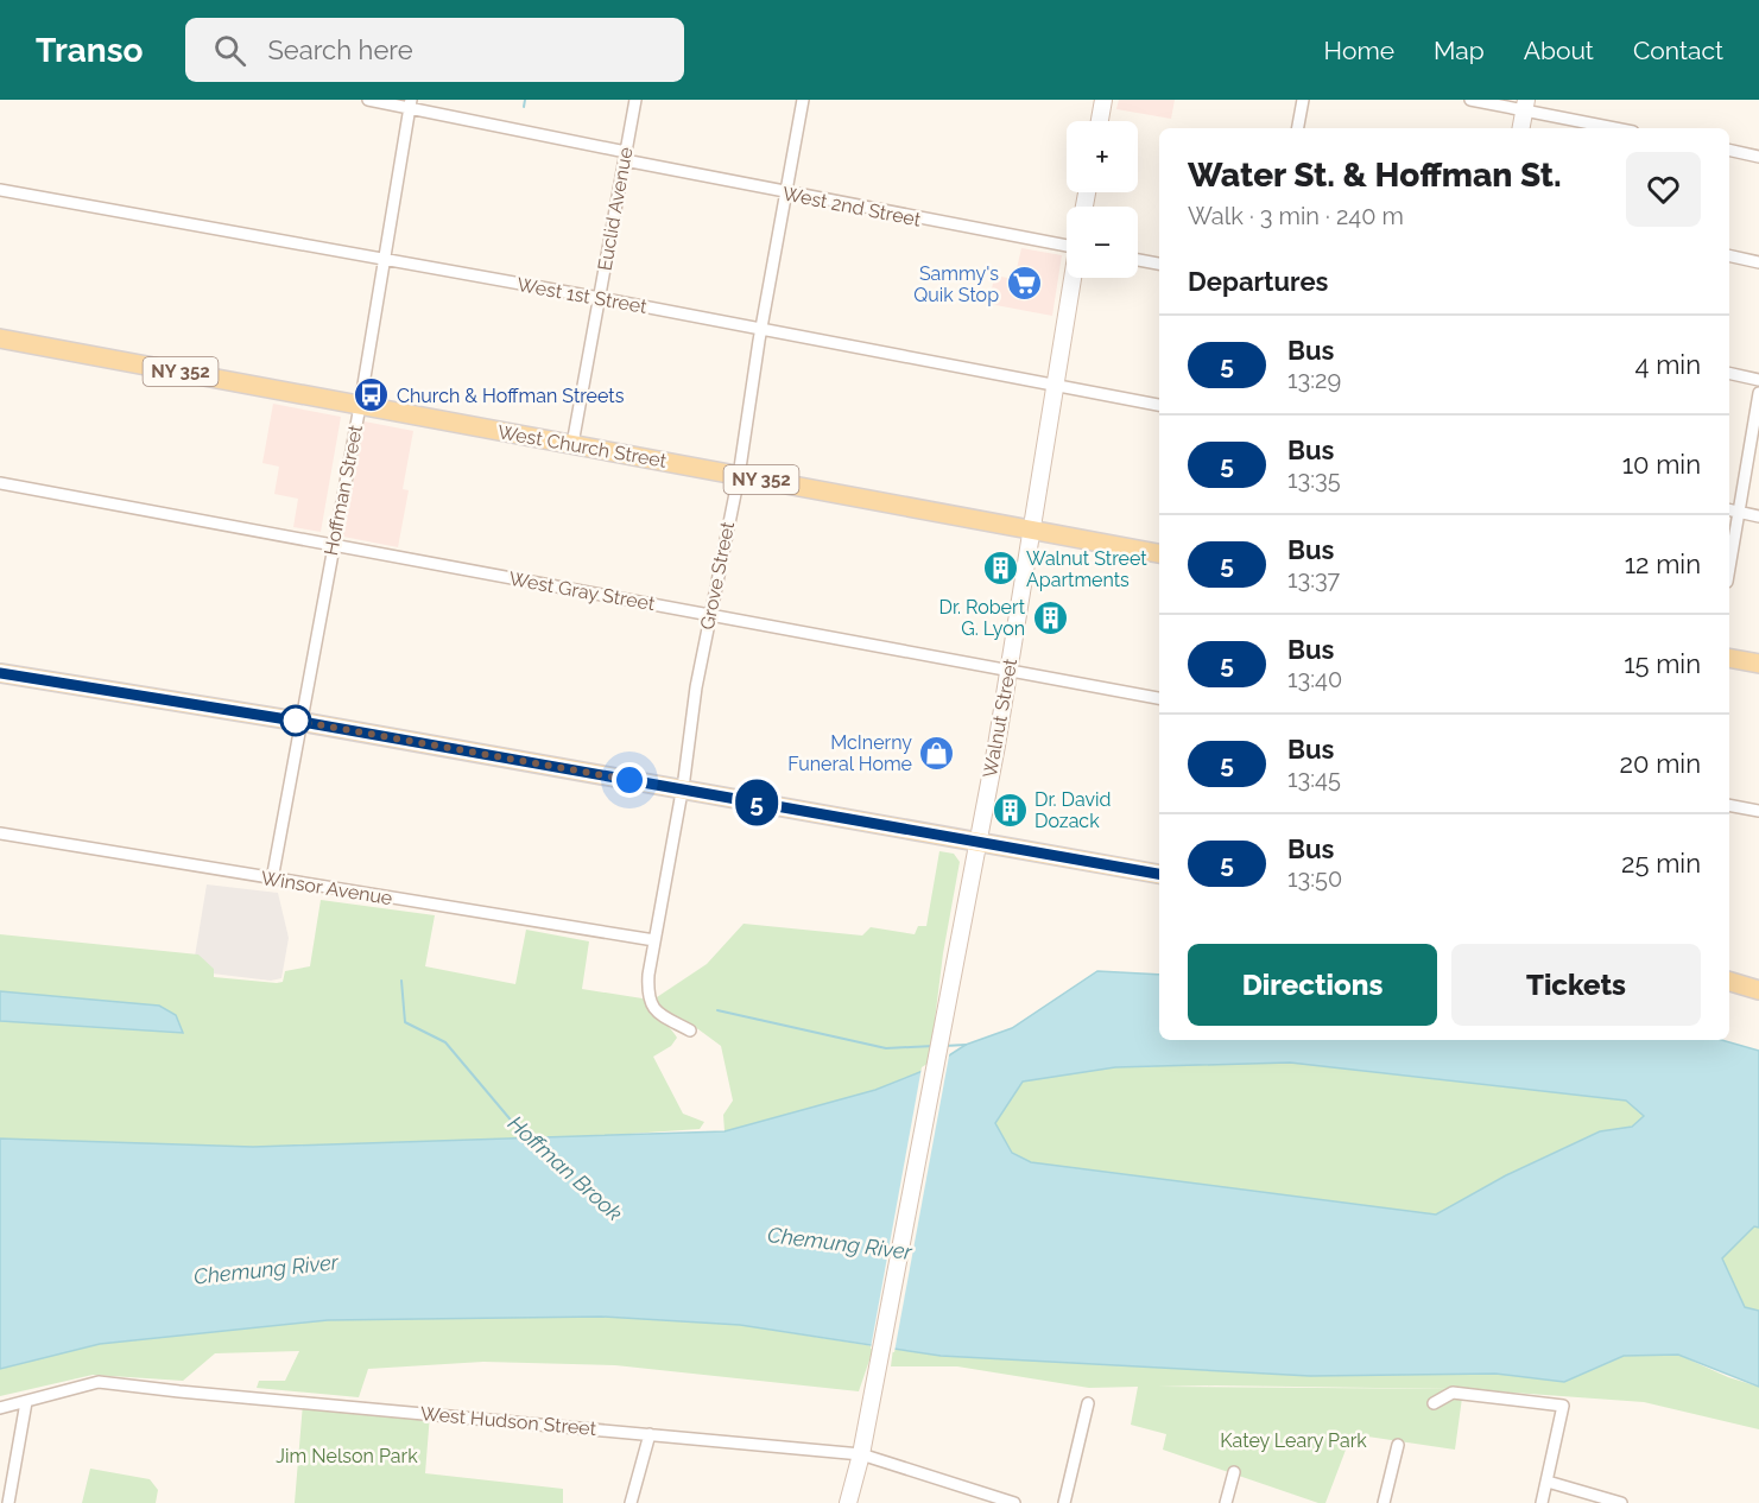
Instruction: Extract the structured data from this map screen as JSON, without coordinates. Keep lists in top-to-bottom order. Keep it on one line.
{"streets":{"main road":["NY 352","West Church Street"],"street":["West 2nd Street","Euclid Avenue","West 1st Street","Hoffman Street","Grove Street","West Gray Street","Walnut Street","Winsor Avenue","West Hudson Street"]},"crossings":[["West 2nd Street","Euclid Avenue"],["West 2nd Street","Hoffman Street"],["West 2nd Street","Grove Street"],["Euclid Avenue","West 1st Street"],["Euclid Avenue","West Church Street"],["West 1st Street","Hoffman Street"],["West 1st Street","Grove Street"],["West 1st Street","Walnut Street"],["West Church Street","Hoffman Street"],["West Church Street","Grove Street"],["West Church Street","Walnut Street"],["Hoffman Street","West Gray Street"],["Hoffman Street","Winsor Avenue"],["Grove Street","West Gray Street"],["Grove Street","Winsor Avenue"],["West Gray Street","Walnut Street"],["Walnut Street","West Hudson Street"]],"water":["Hoffman Brook","Chemung River"],"parks":["Katey Leary Park","Jim Nelson Park"],"places":{"supermarket":["Sammy's Quik Stop"],"bus stop":["Church & Hoffman Streets"],"building":["Walnut Street Apartments","Dr. Robert G. Lyon","Dr. David Dozack"],"shop":["McInerny Funeral Home"]},"lines":["bus line 5"],"page":{"header":"Transo","search":"Search here","nav":["Home","Map","About","Contact"],"on_map":"5","map_buttons":["+","−"],"heading":[["Water St. & Hoffman St.","Walk · 3 min · 240 m"],"Departures"],"list":[{"mark":"5","name":"Bus","note":"13:29","value":"4 min"},{"mark":"5","name":"Bus","note":"13:35","value":"10 min"},{"mark":"5","name":"Bus","note":"13:37","value":"12 min"},{"mark":"5","name":"Bus","note":"13:40","value":"15 min"},{"mark":"5","name":"Bus","note":"13:45","value":"20 min"},{"mark":"5","name":"Bus","note":"13:50","value":"25 min"}],"buttons":["Directions","Tickets"]}}
